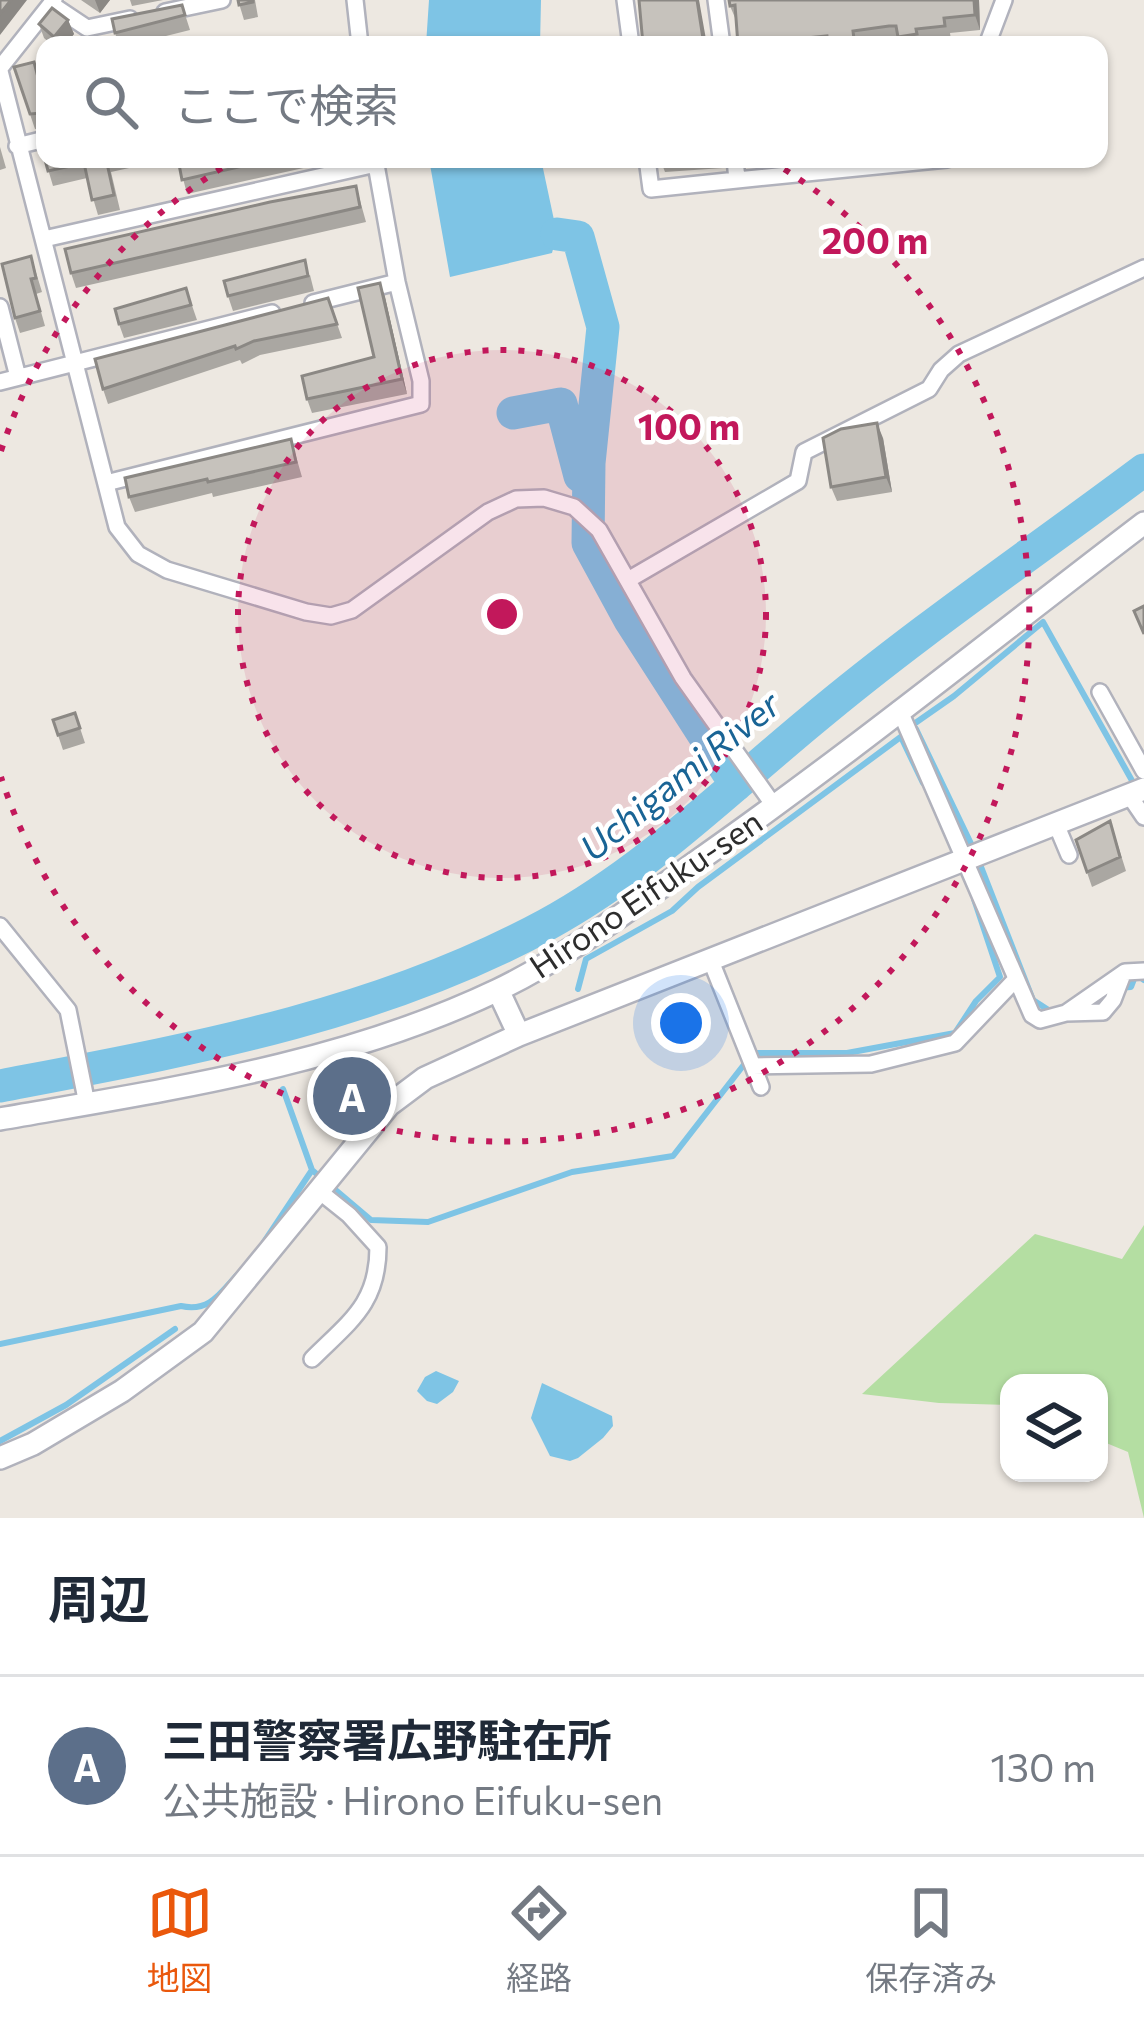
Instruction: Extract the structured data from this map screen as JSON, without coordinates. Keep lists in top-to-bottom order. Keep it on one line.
{"streets":{"street":["Hirono Eifuku-sen"]},"water":["Uchigami River"],"page":{"search":"ここで検索","pins":"A","heading":"周辺","list":[{"mark":"A","name":"三田警察署広野駐在所","note":"公共施設 · Hirono Eifuku-sen","value":"130 m"}],"nav":["地図","経路","保存済み"]},"rings":["200 m","100 m"]}
